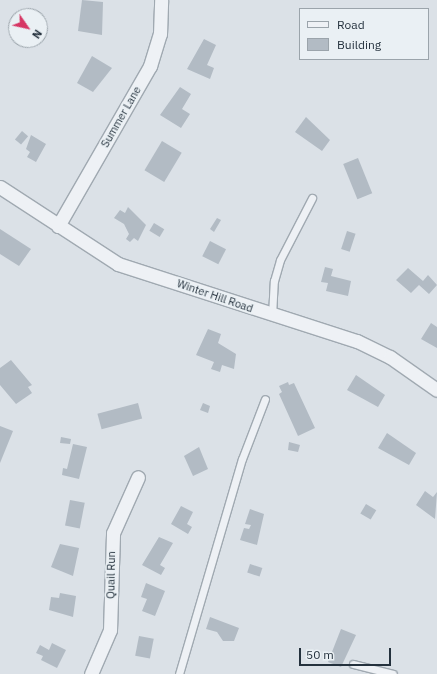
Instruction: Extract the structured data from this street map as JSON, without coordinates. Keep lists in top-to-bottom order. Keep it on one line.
{"streets":{"street":["Summer Lane","Winter Hill Road","Quail Run"]},"crossings":[["Summer Lane","Winter Hill Road"]],"legend":["Road","Building"],"scale_bar":"50 m","north":"bottom right"}
